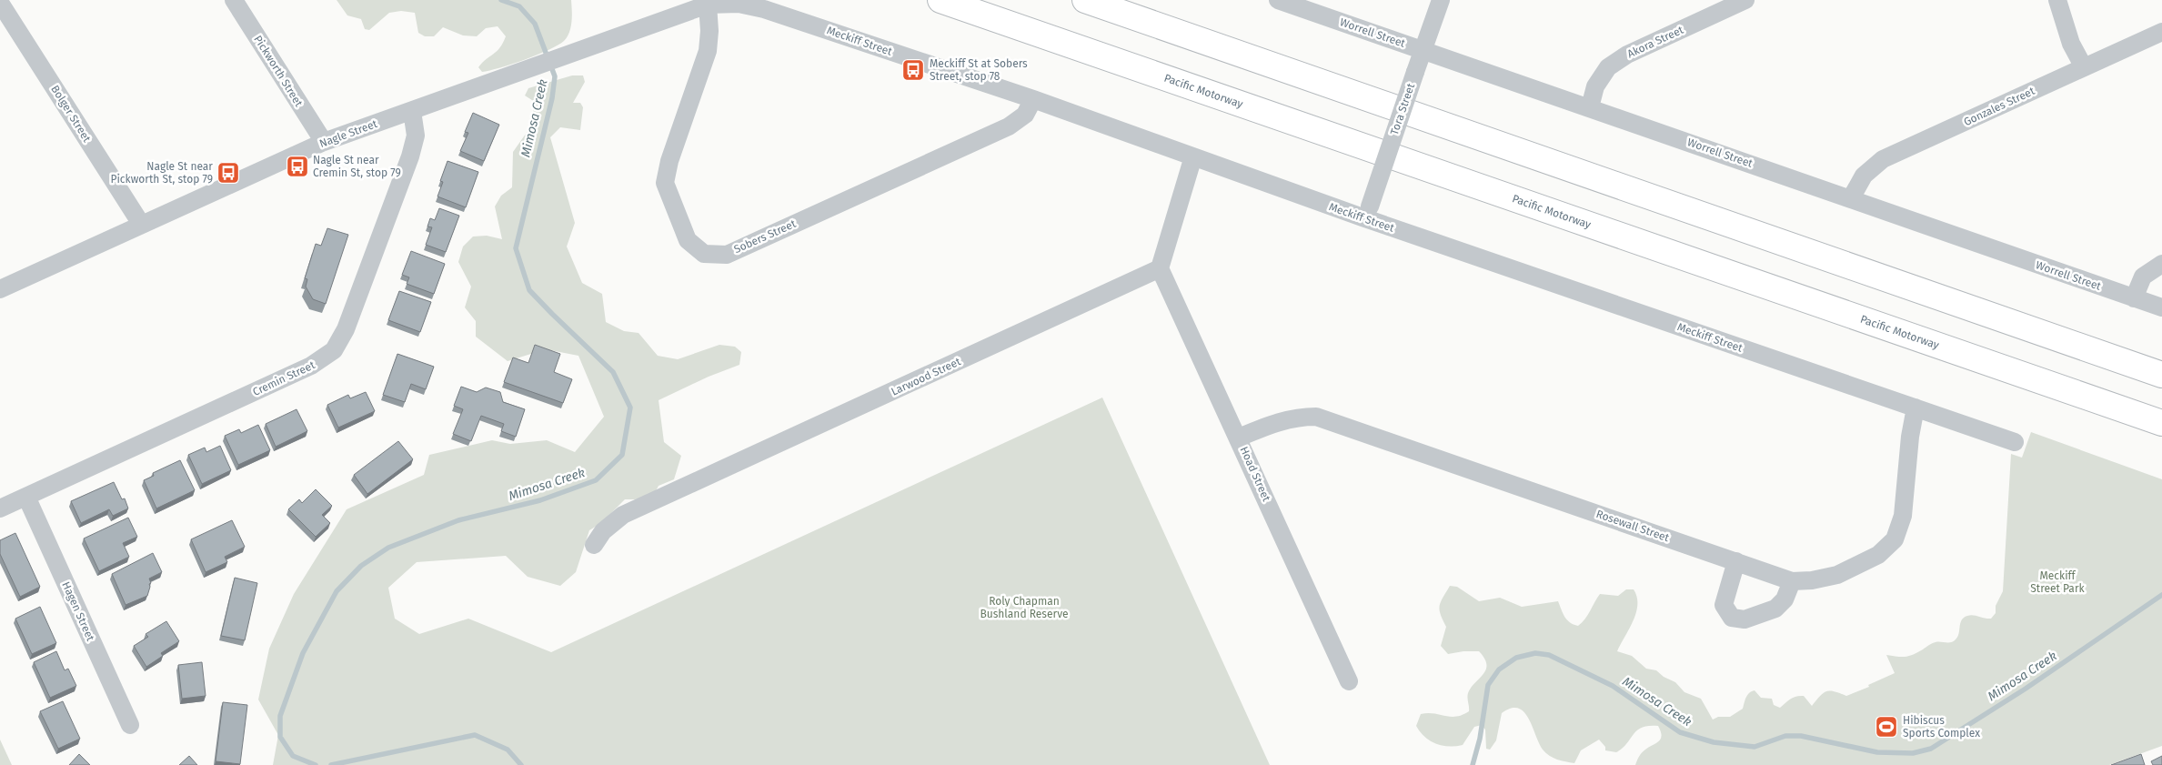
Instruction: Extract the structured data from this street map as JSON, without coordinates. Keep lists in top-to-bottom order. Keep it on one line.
{"streets":{"highway":["Pacific Motorway"],"street":["Worrell Street","Meckiff Street","Akora Street","Pickworth Street","Gonzales Street","Tora Street","Bolger Street","Nagle Street","Sobers Street","Larwood Street","Cremin Street","Hoad Street","Rosewall Street","Hagen Street"]},"crossings":[["Worrell Street","Akora Street"],["Worrell Street","Gonzales Street"],["Worrell Street","Tora Street"],["Meckiff Street","Tora Street"],["Meckiff Street","Nagle Street"],["Meckiff Street","Sobers Street"],["Meckiff Street","Rosewall Street"],["Pickworth Street","Nagle Street"],["Bolger Street","Nagle Street"],["Nagle Street","Sobers Street"],["Nagle Street","Cremin Street"],["Larwood Street","Hoad Street"],["Cremin Street","Hagen Street"],["Hoad Street","Rosewall Street"]],"water":["Mimosa Creek"],"parks":["Meckiff Street Park","Roly Chapman Bushland Reserve"],"places":{"bus stop":["Meckiff St at Sobers Street, stop 78","Nagle St near Cremin St, stop 79","Nagle St near Pickworth St, stop 79"],"sports":["Hibiscus Sports Complex"]}}
